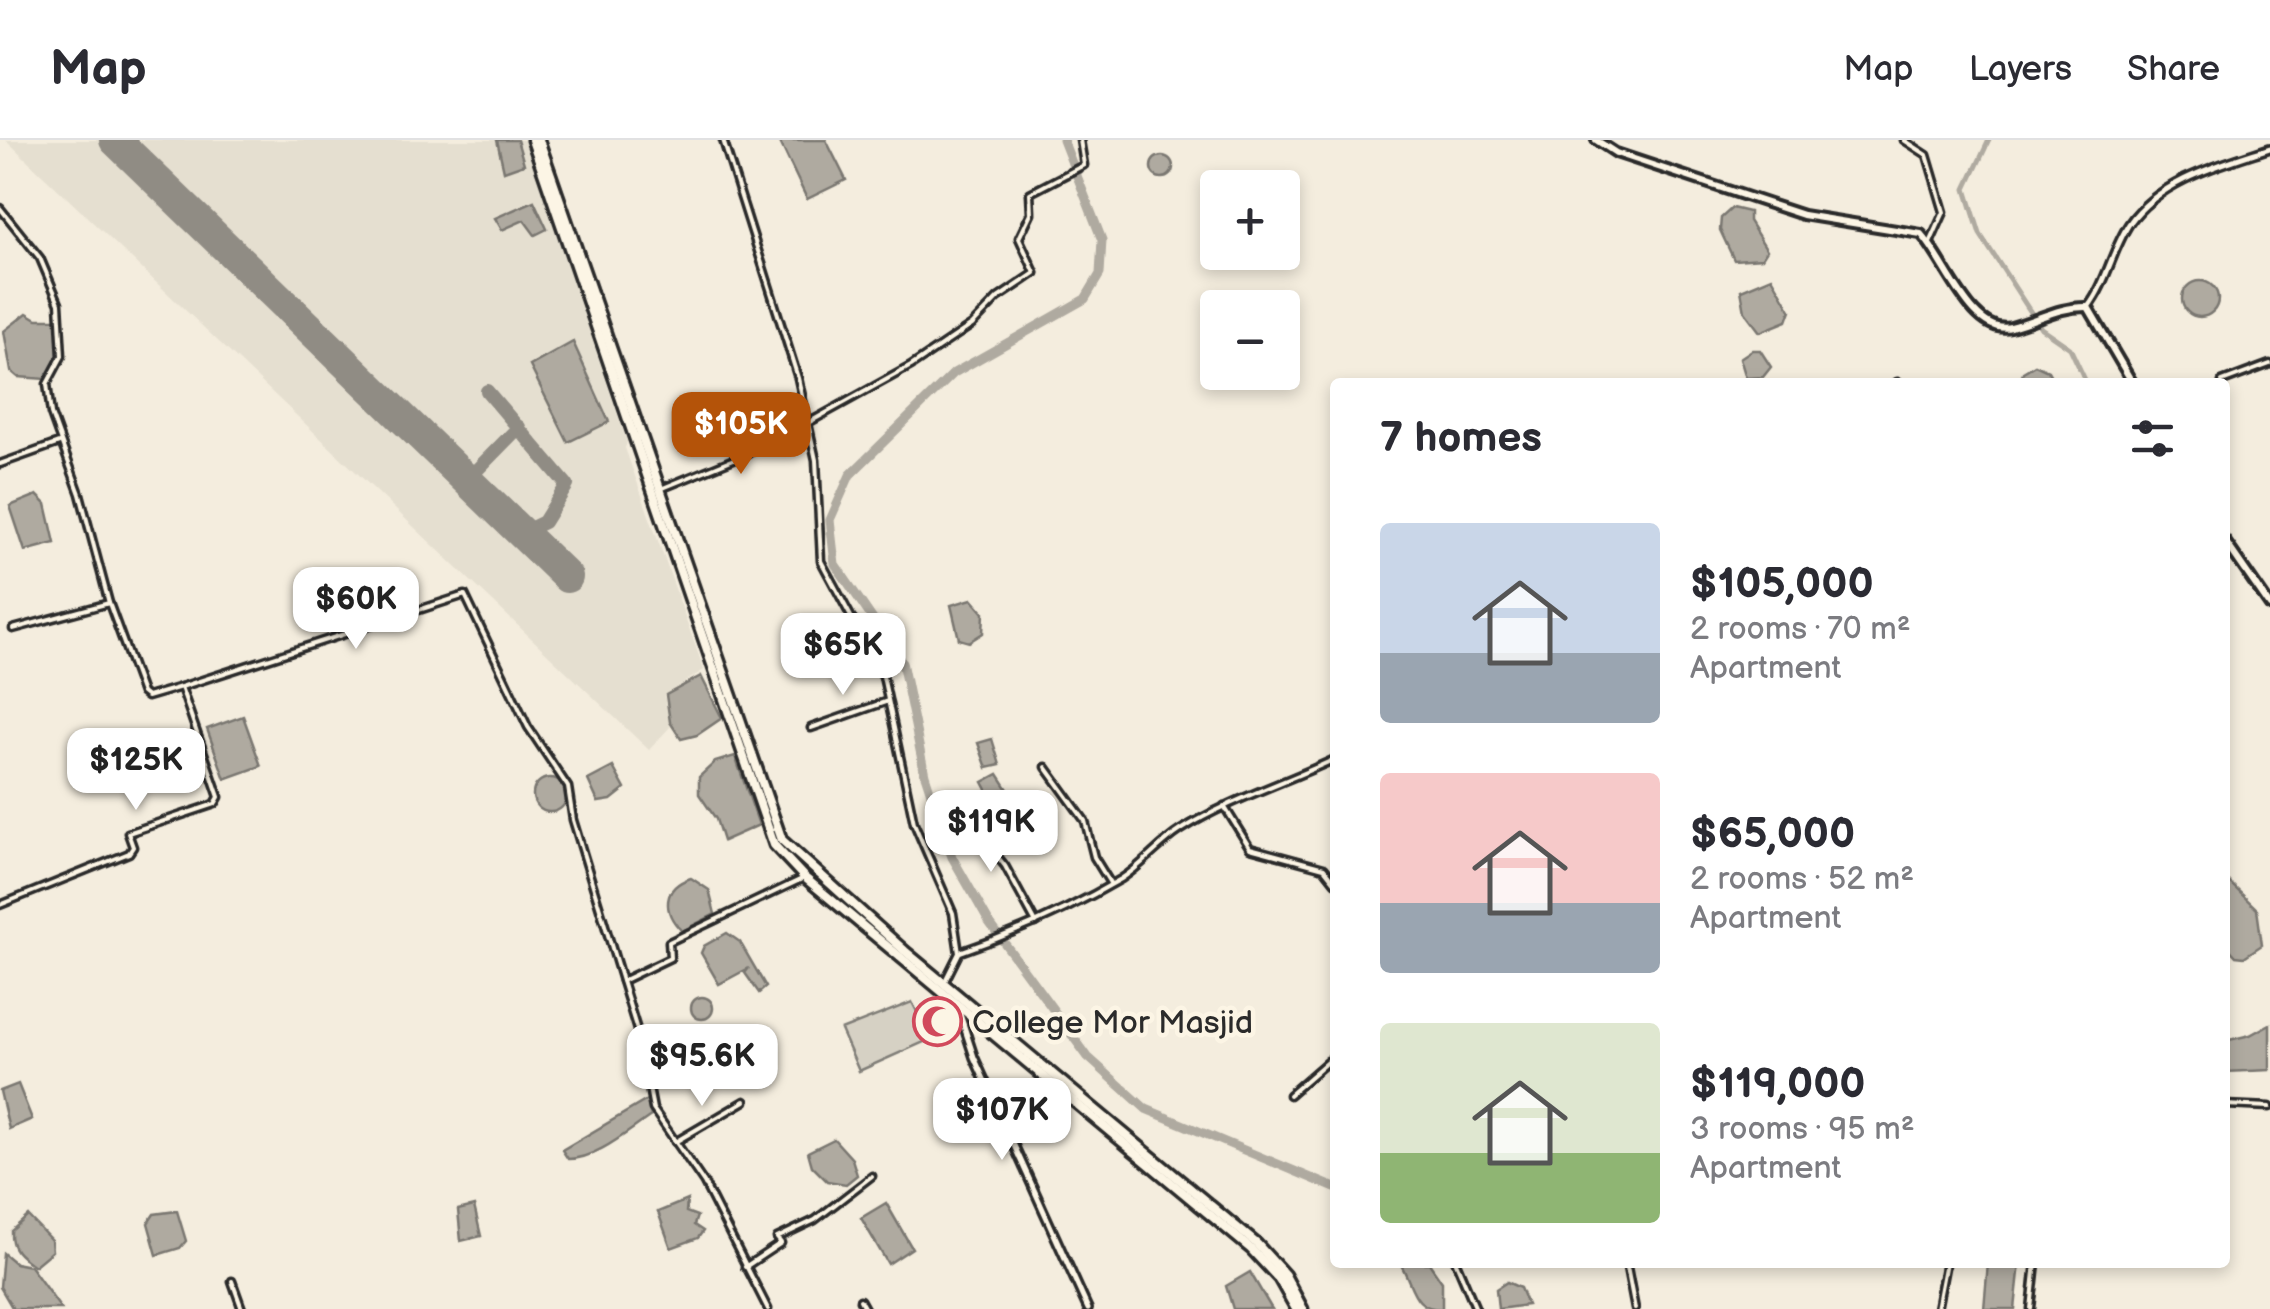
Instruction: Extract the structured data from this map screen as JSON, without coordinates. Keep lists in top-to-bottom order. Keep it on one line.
{"places":{"mosque":["College Mor Masjid"]},"page":{"header":"Map","nav":["Map","Layers","Share"],"map_buttons":["+","−"],"heading":"7 homes","price":["$105K","$60K","$65K","$125K","$119K","$95.6K","$107K"],"list":[{"name":"$105,000","note":"2 rooms · 70 m² · Apartment"},{"name":"$65,000","note":"2 rooms · 52 m² · Apartment"},{"name":"$119,000","note":"3 rooms · 95 m² · Apartment"}]}}
